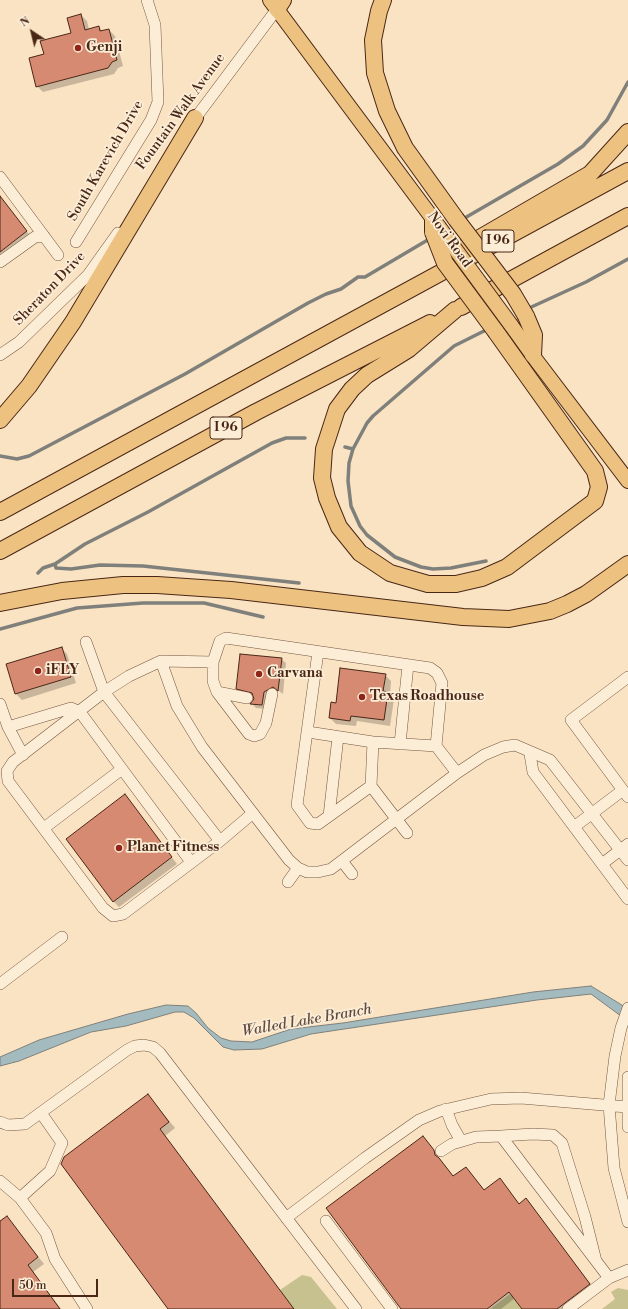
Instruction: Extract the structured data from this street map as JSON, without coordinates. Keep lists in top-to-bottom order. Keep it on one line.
{"streets":{"highway":["I 96"],"main road":["Novi Road"],"street":["Fountain Walk Avenue","South Karevich Drive","Sheraton Drive"]},"crossings":[["Fountain Walk Avenue","Novi Road"],["Fountain Walk Avenue","Sheraton Drive"]],"water":["Walled Lake Branch"],"places":["Genji","iFLY","Carvana","Texas Roadhouse","Planet Fitness"],"scale_bar":"50 m","north":"top left"}
